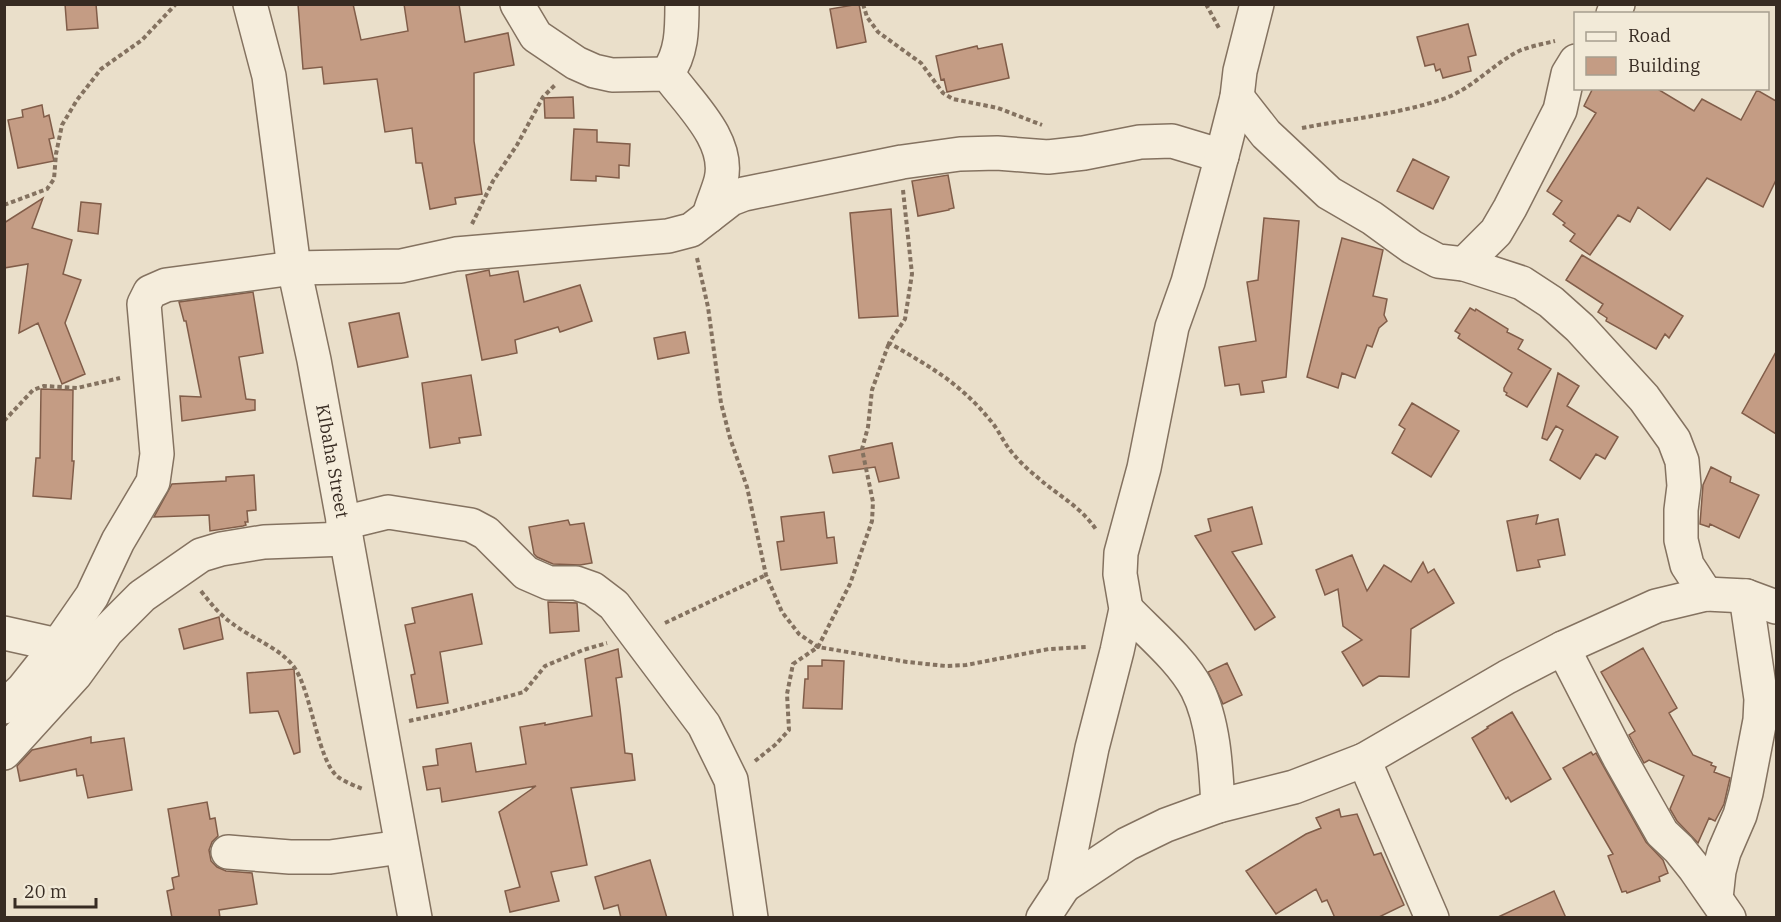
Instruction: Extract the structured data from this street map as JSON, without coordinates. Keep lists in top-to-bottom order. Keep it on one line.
{"streets":{"street":["KIbaha Street"]},"legend":["Road","Building"],"scale_bar":"20 m"}
